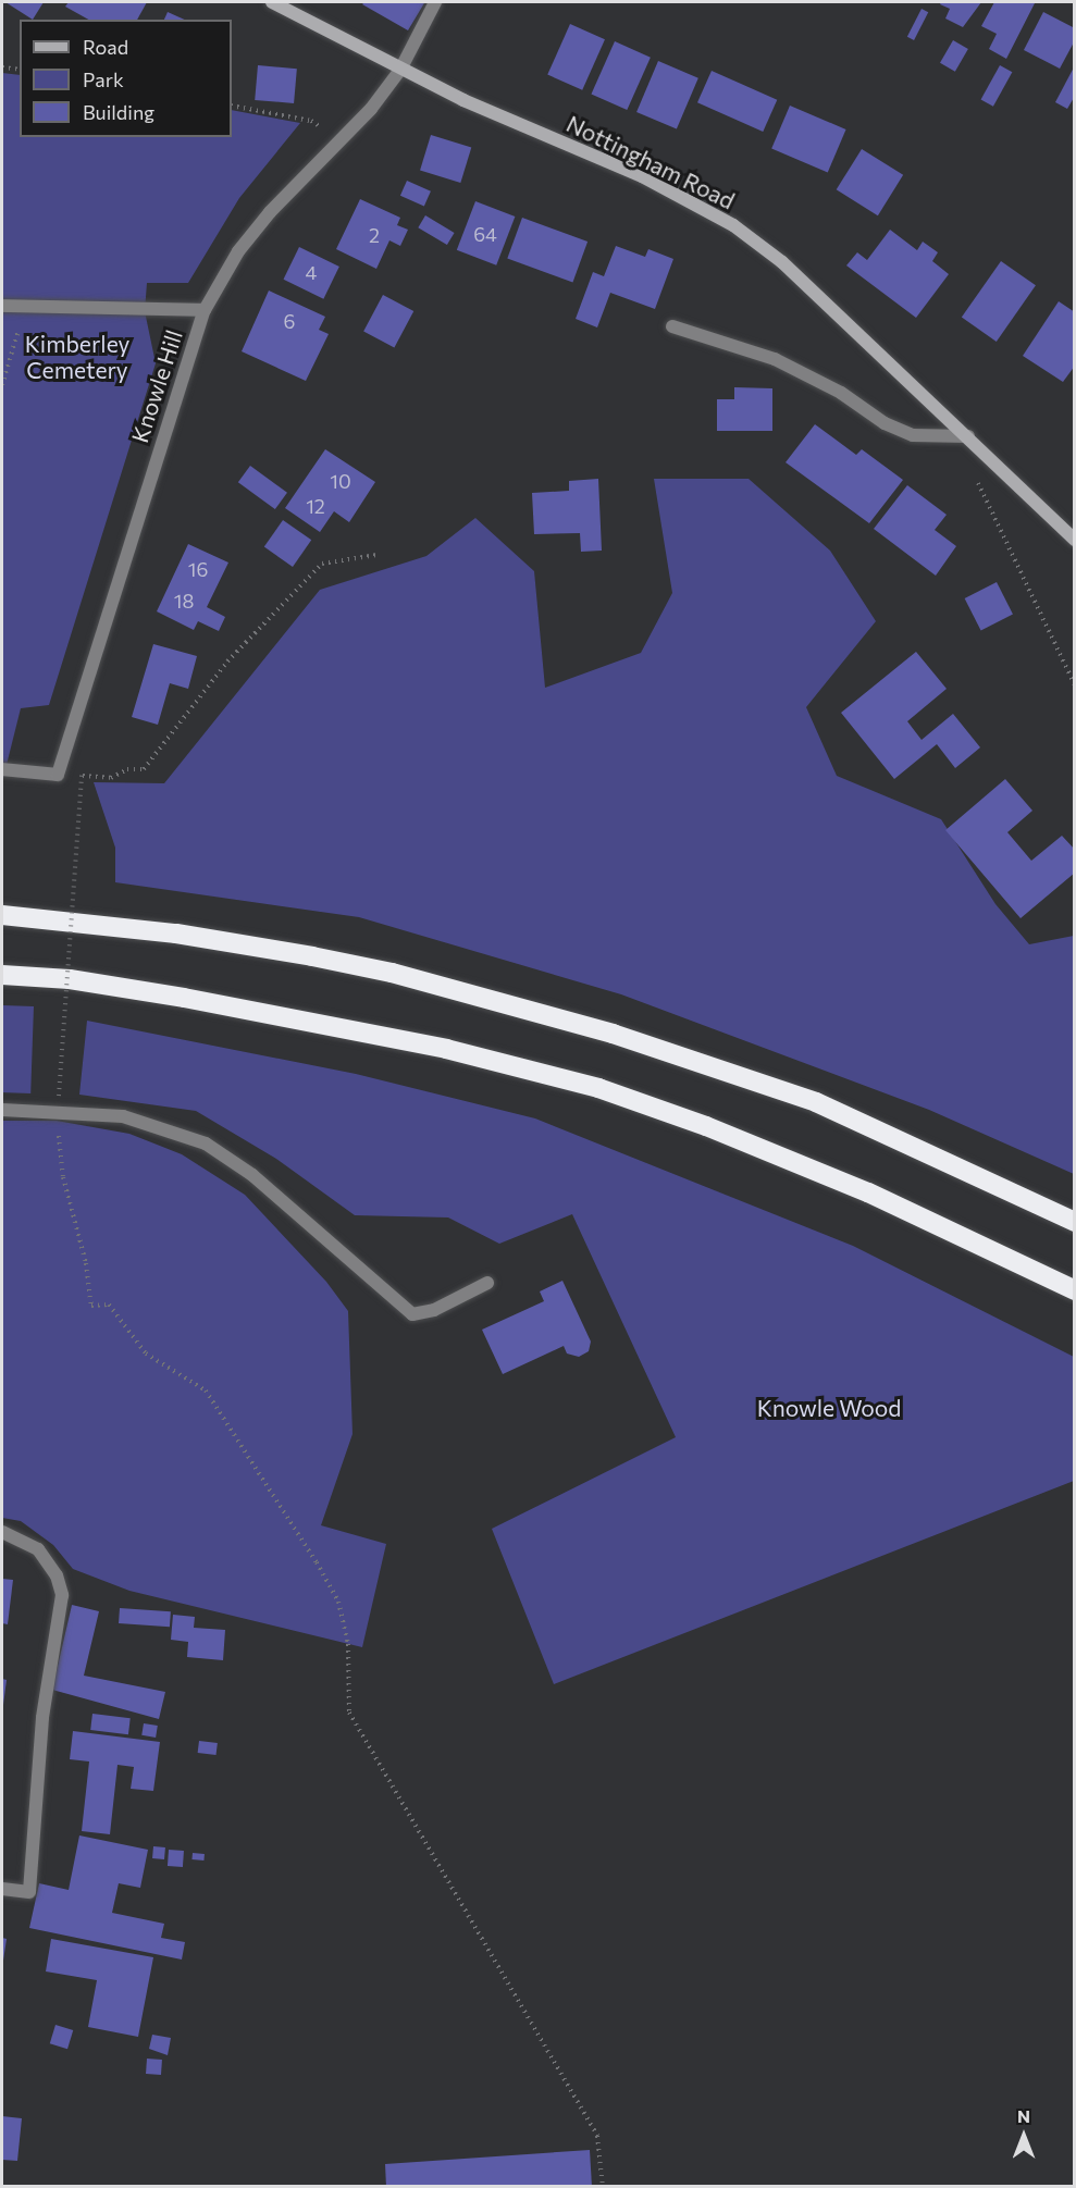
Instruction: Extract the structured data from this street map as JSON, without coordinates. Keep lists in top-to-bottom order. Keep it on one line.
{"streets":{"street":["Nottingham Road","Knowle Hill"]},"crossings":[["Nottingham Road","Knowle Hill"]],"parks":["Kimberley Cemetery","Knowle Wood"],"house_numbers":["64","2","4","6","10","12","16","18"],"legend":["Road","Park","Building"],"north":"top"}
